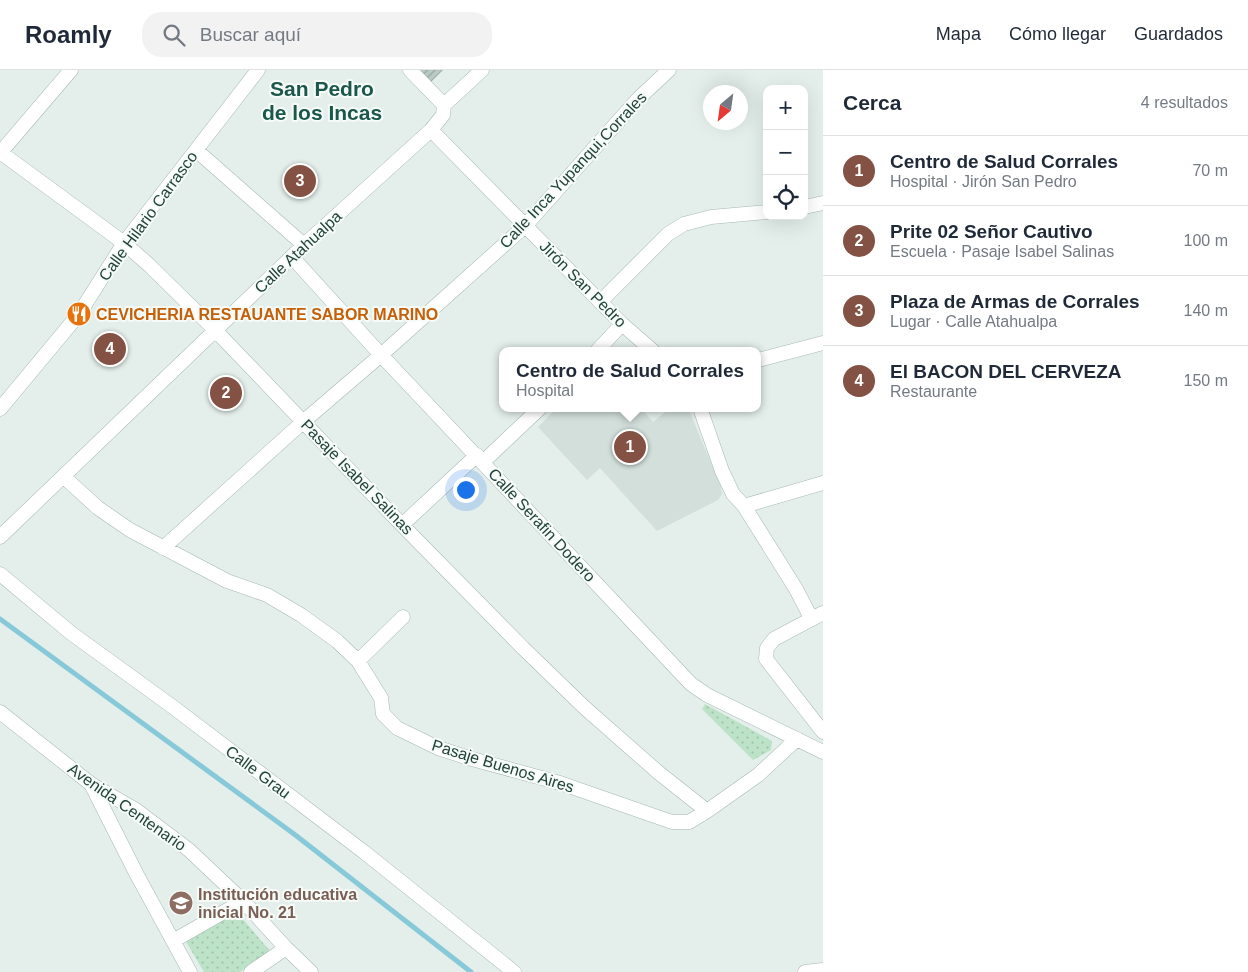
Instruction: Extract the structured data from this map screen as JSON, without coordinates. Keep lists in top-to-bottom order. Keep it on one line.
{"streets":{"street":["Calle Inca Yupanqui,Corrales","Calle Hilario Carrasco","Calle Atahualpa","Jirón San Pedro","Pasaje Isabel Salinas","Calle Serafin Dodero","Pasaje Buenos Aires","Calle Grau","Avenida Centenario"]},"crossings":[["Calle Inca Yupanqui,Corrales","Jirón San Pedro"],["Calle Inca Yupanqui,Corrales","Pasaje Isabel Salinas"],["Calle Inca Yupanqui,Corrales","Calle Serafin Dodero"],["Calle Inca Yupanqui,Corrales","Pasaje Buenos Aires"],["Calle Hilario Carrasco","Pasaje Isabel Salinas"],["Calle Atahualpa","Jirón San Pedro"],["Calle Atahualpa","Pasaje Isabel Salinas"],["Calle Atahualpa","Calle Serafin Dodero"],["Calle Atahualpa","Pasaje Buenos Aires"],["Pasaje Isabel Salinas","Pasaje Buenos Aires"],["Calle Serafin Dodero","Pasaje Buenos Aires"]],"districts":["San Pedro de los Incas"],"places":{"restaurant":["CEVICHERIA RESTAUANTE SABOR MARINO"],"school or university":["Institución educativa inicial No. 21"]},"north":"bottom left","page":{"header":"Roamly","search":"Buscar aquí","nav":["Mapa","Cómo llegar","Guardados"],"heading":["Cerca","4 resultados"],"map_buttons":["+","−"],"list":[{"mark":"1","name":"Centro de Salud Corrales","note":"Hospital · Jirón San Pedro","value":"70 m"},{"mark":"2","name":"Prite 02 Señor Cautivo","note":"Escuela · Pasaje Isabel Salinas","value":"100 m"},{"mark":"3","name":"Plaza de Armas de Corrales","note":"Lugar · Calle Atahualpa","value":"140 m"},{"mark":"4","name":"El BACON DEL CERVEZA","note":"Restaurante","value":"150 m"}],"pins":["3","4","2","1"],"popup":["Centro de Salud Corrales","Hospital"]}}
